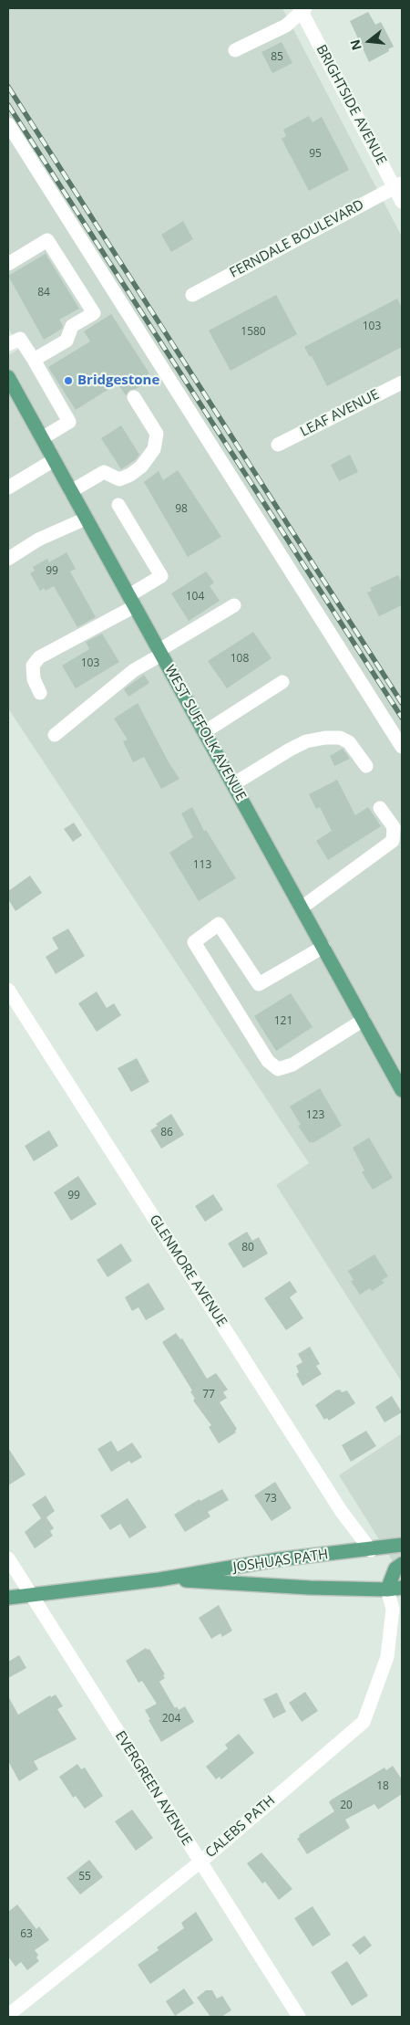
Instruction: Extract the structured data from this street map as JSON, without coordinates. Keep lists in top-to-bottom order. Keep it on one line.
{"streets":{"main road":["WEST SUFFOLK AVENUE","JOSHUAS PATH"],"street":["BRIGHTSIDE AVENUE","FERNDALE BOULEVARD","LEAF AVENUE","GLENMORE AVENUE","EVERGREEN AVENUE","CALEBS PATH"]},"crossings":[["BRIGHTSIDE AVENUE","FERNDALE BOULEVARD"],["GLENMORE AVENUE","JOSHUAS PATH"],["JOSHUAS PATH","EVERGREEN AVENUE"],["JOSHUAS PATH","CALEBS PATH"],["EVERGREEN AVENUE","CALEBS PATH"]],"places":["Bridgestone"],"house_numbers":["85","95","84","103","1580","98","99","104","108","103","113","121","123","86","99","80","77","73","204","18","20","55","63"],"north":"left"}
